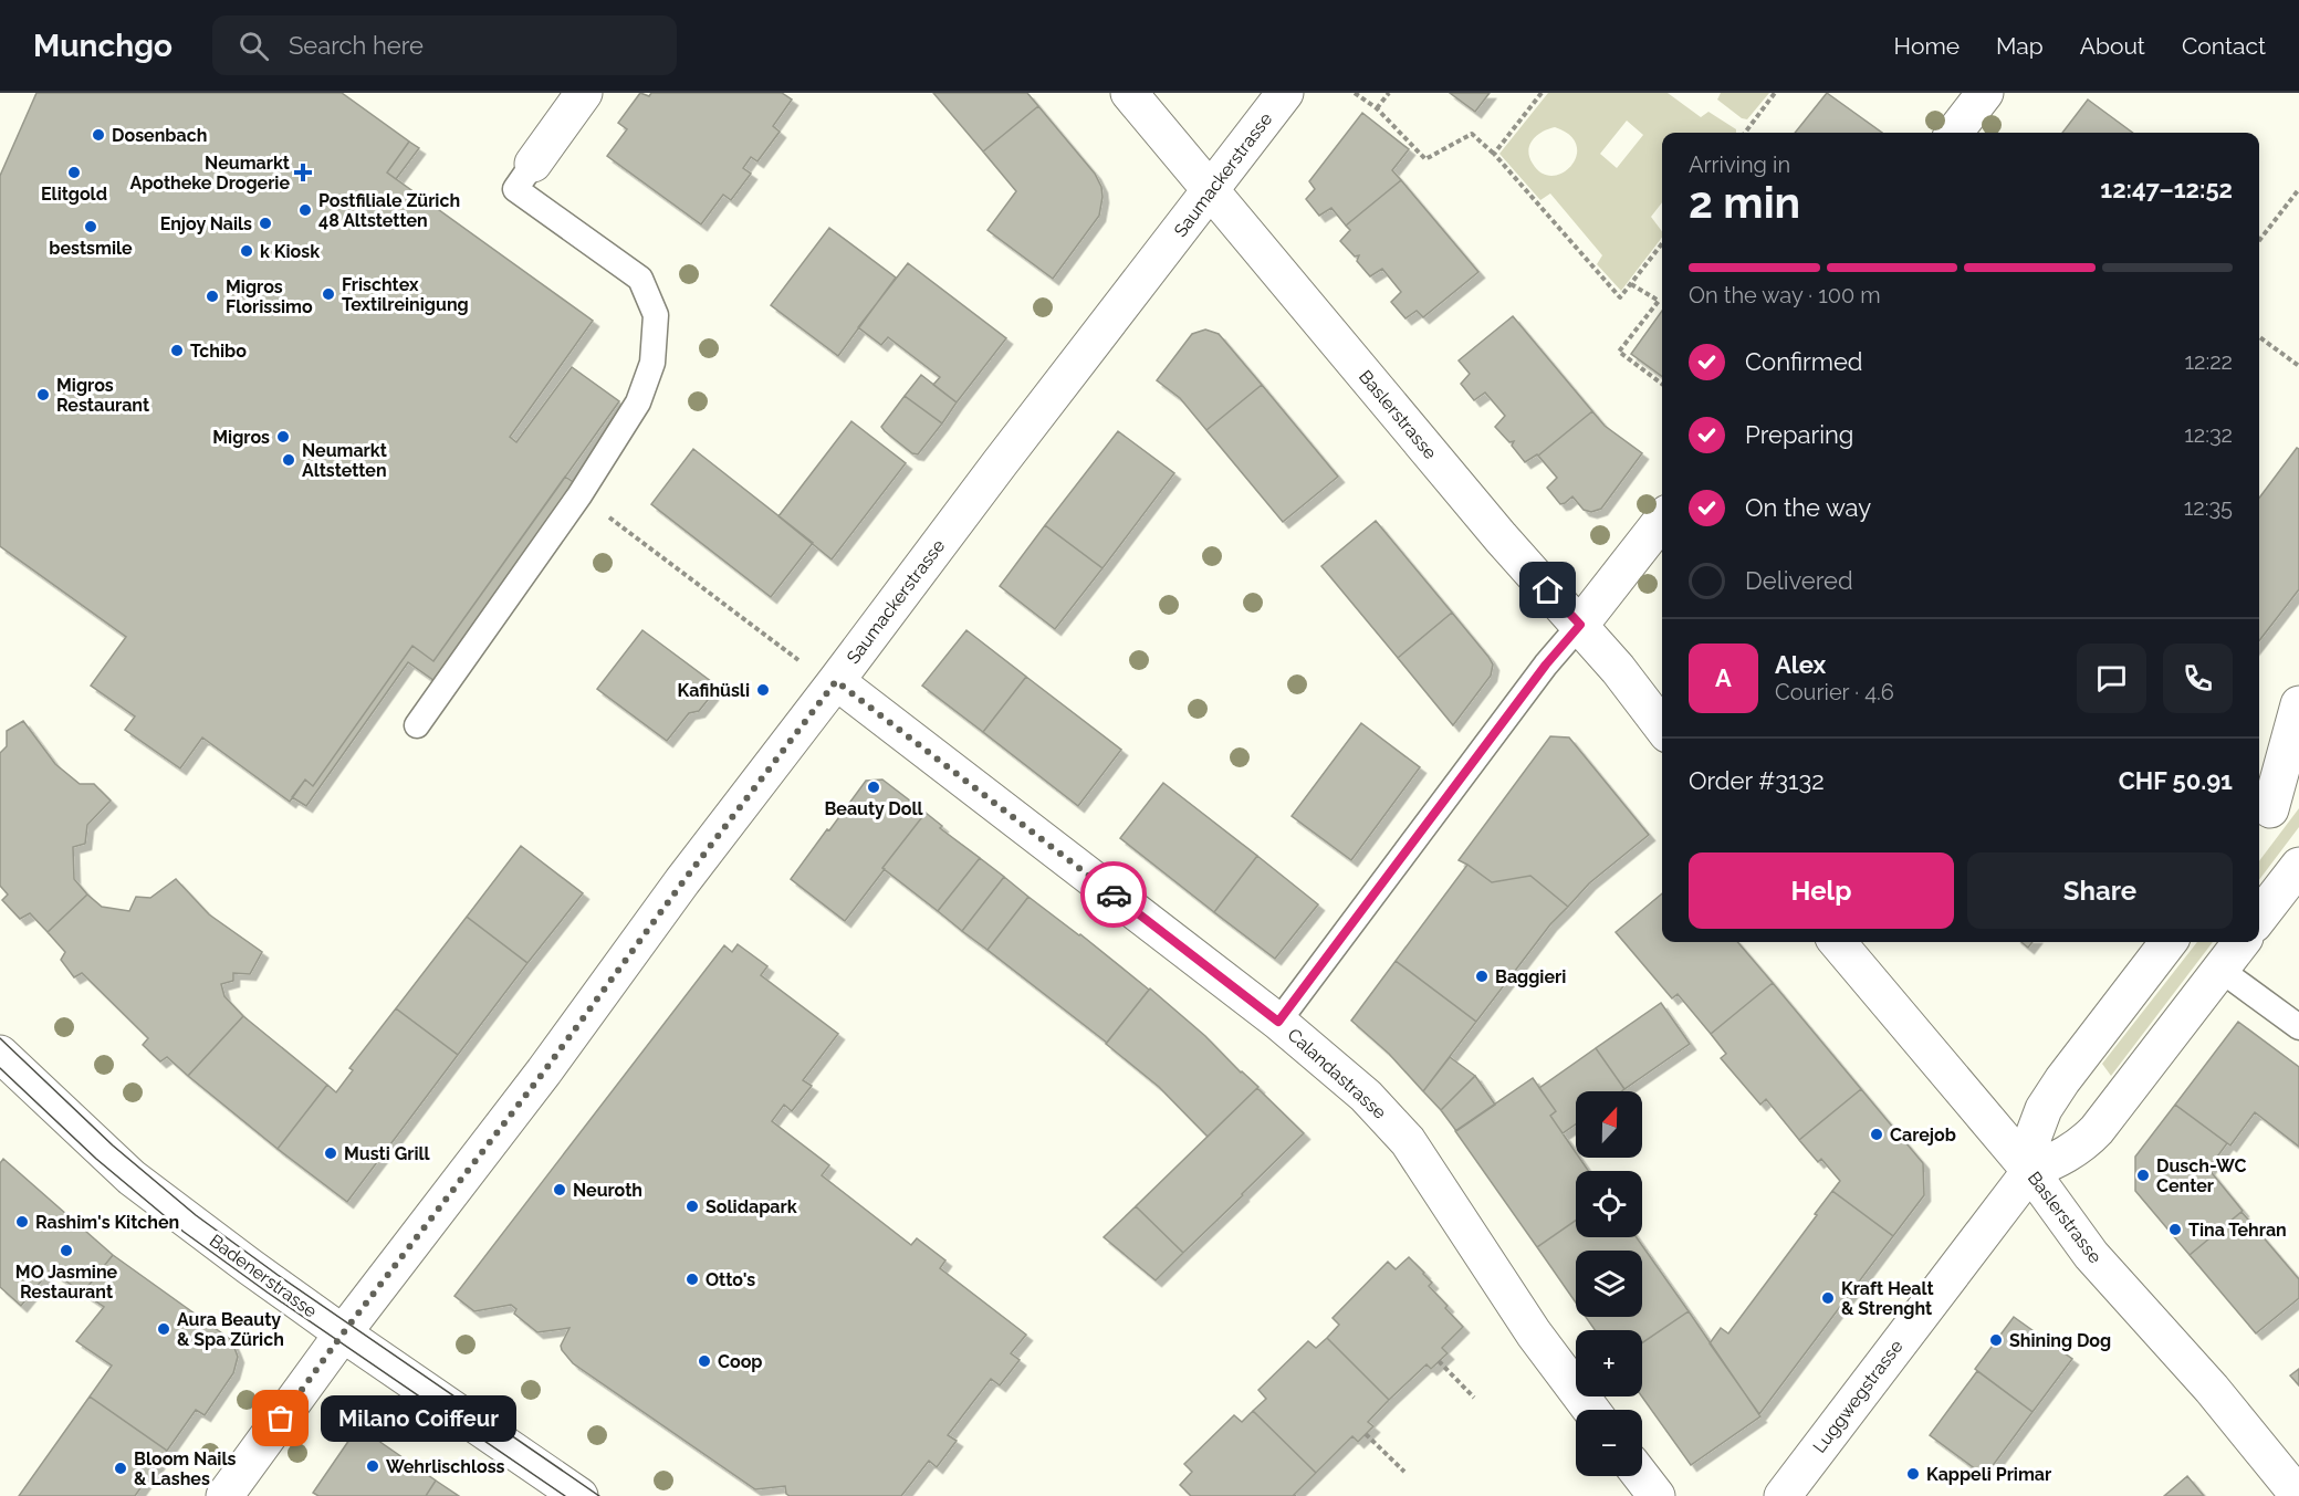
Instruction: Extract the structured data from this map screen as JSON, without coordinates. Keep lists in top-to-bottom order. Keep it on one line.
{"streets":{"street":["Saumackerstrasse","Baslerstrasse","Calandastrasse","Badenerstrasse","Luggwegstrasse"]},"crossings":[["Saumackerstrasse","Baslerstrasse"],["Saumackerstrasse","Calandastrasse"],["Saumackerstrasse","Badenerstrasse"],["Baslerstrasse","Luggwegstrasse"]],"places":{"other":["Dosenbach","Elitgold","Postfiliale Zürich 48 Altstetten","Enjoy Nails","bestsmile","k Kiosk","Frischtex Textilreinigung","Migros Florissimo","Tchibo","Migros Restaurant","Migros","Neumarkt Altstetten","Kafihüsli","Beauty Doll","Baggieri","Carejob","Musti Grill","Dusch-WC Center","Neuroth","Solidapark","Rashim's Kitchen","Tina Tehran","MO Jasmine Restaurant","Otto's","Kraft Healt & Strenght","Aura Beauty & Spa Zürich","Shining Dog","Coop","Milano Coiffeur","Wehrlischloss","Bloom Nails & Lashes","Kappeli Primar"],"health":["Neumarkt Apotheke Drogerie"]},"north":"top","page":{"header":"Munchgo","search":"Search here","nav":["Home","Map","About","Contact"],"heading":["2 min","Arriving in","12:47–12:52"],"panel":["Alex","Courier · 4.6","Order #3132","CHF 50.91"],"bar":"On the way · 100 m","list":[["Confirmed","12:22"],["Preparing","12:32"],["On the way","12:35"],"Delivered"],"round":"A","buttons":["Help","Share"],"map_buttons":["+","−"],"bubble":"Milano Coiffeur"}}
